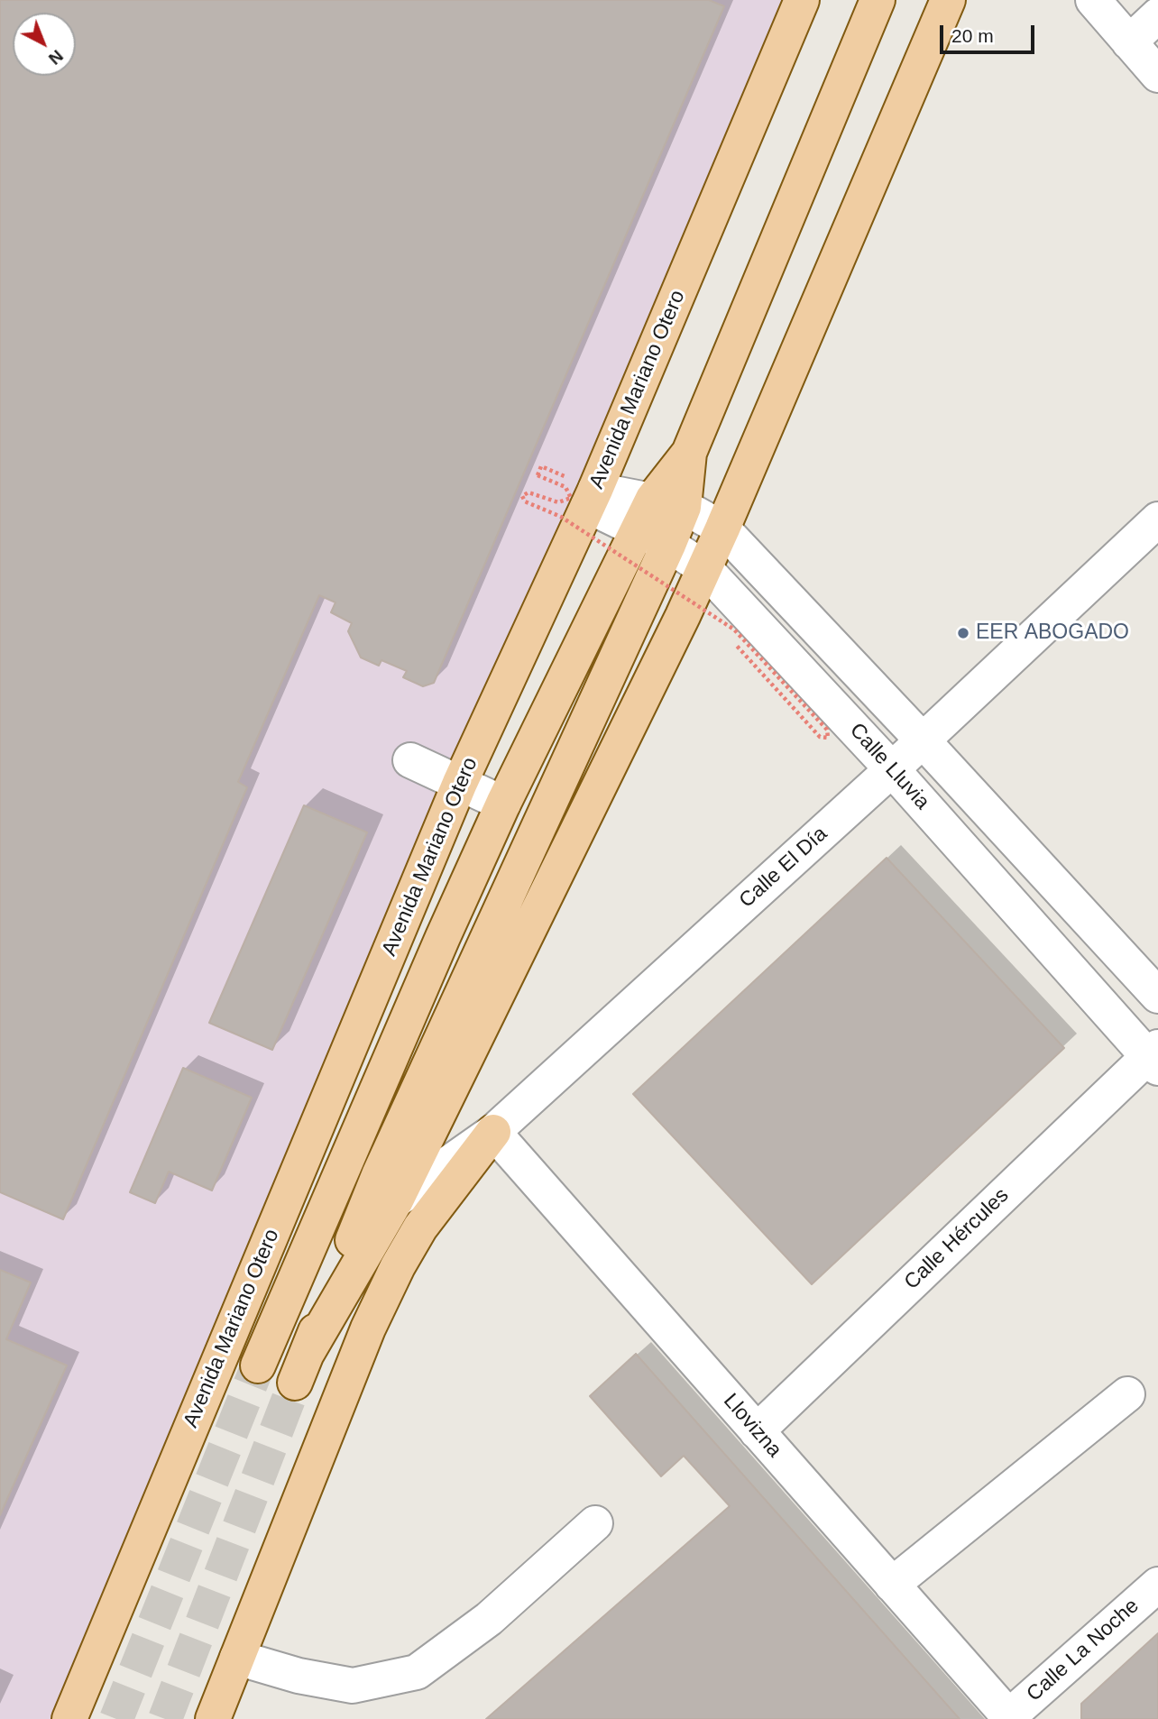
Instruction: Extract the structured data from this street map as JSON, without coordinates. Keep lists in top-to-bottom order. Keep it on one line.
{"streets":{"main road":["Avenida Mariano Otero"],"street":["Calle Lluvia","Calle El Día","Calle Hércules","Llovizna","Calle La Noche"]},"crossings":[["Avenida Mariano Otero","Calle Lluvia"],["Avenida Mariano Otero","Calle El Día"],["Calle Lluvia","Calle El Día"],["Calle Lluvia","Calle Hércules"],["Calle El Día","Llovizna"],["Calle Hércules","Llovizna"],["Llovizna","Calle La Noche"]],"places":["EER ABOGADO"],"scale_bar":"20 m","north":"bottom right"}
